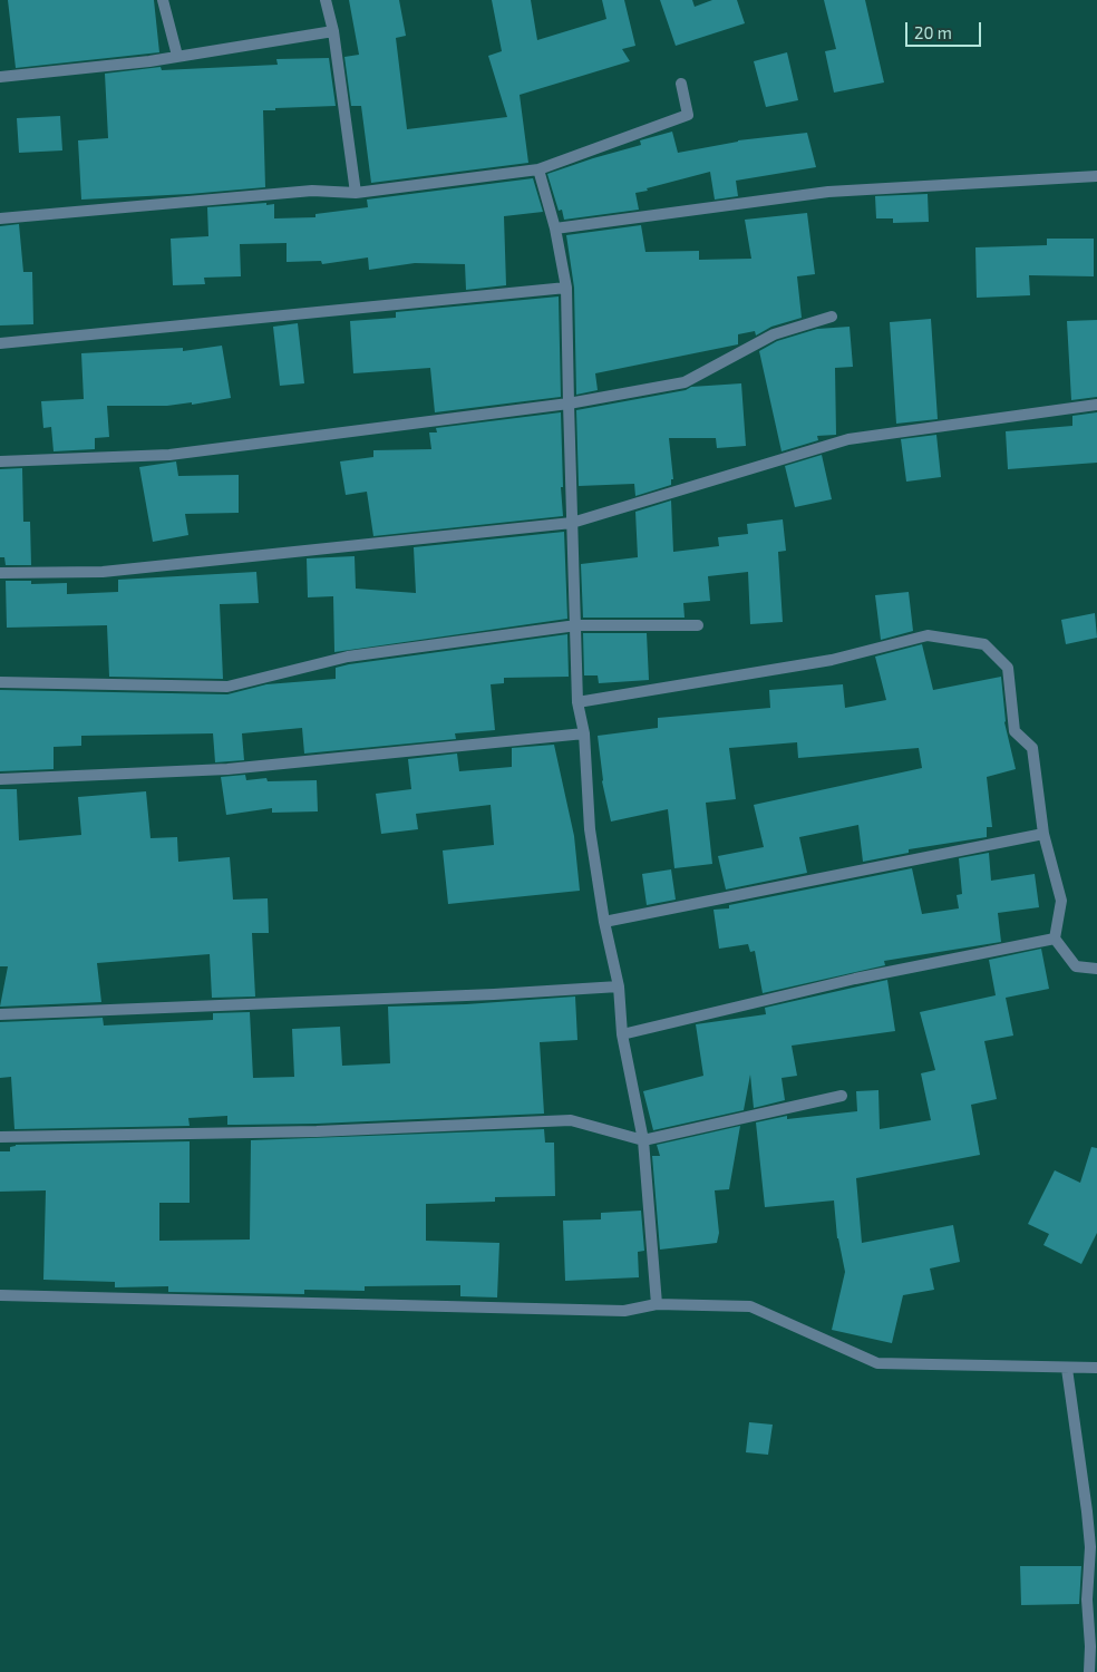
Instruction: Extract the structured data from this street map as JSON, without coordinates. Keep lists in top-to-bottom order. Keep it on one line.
{"scale_bar":"20 m"}
